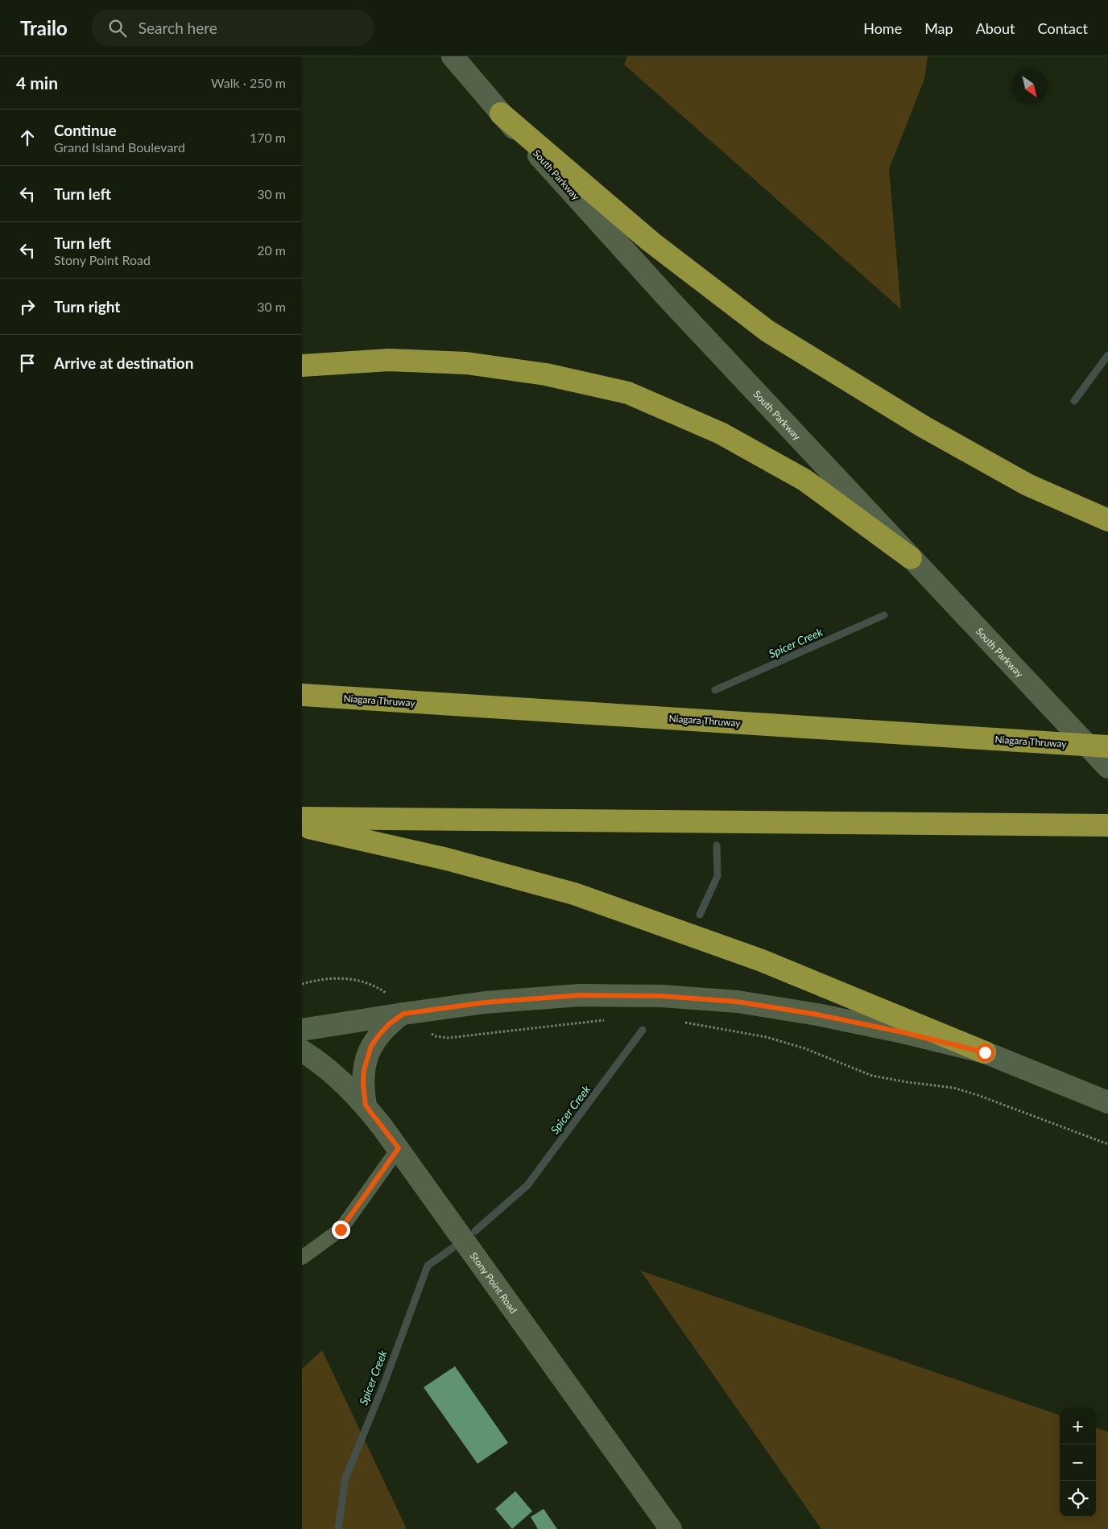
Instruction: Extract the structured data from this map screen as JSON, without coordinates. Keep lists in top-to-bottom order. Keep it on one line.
{"streets":{"highway":["Niagara Thruway"],"main road":["South Parkway","Stony Point Road"]},"water":["Spicer Creek"],"north":"bottom right","page":{"header":"Trailo","search":"Search here","nav":["Home","Map","About","Contact"],"heading":["4 min","Walk · 250 m"],"list":[["Continue","Grand Island Boulevard","170 m"],["Turn left","30 m"],["Turn left","Stony Point Road","20 m"],["Turn right","30 m"],"Arrive at destination"],"map_buttons":["+","−"]}}
